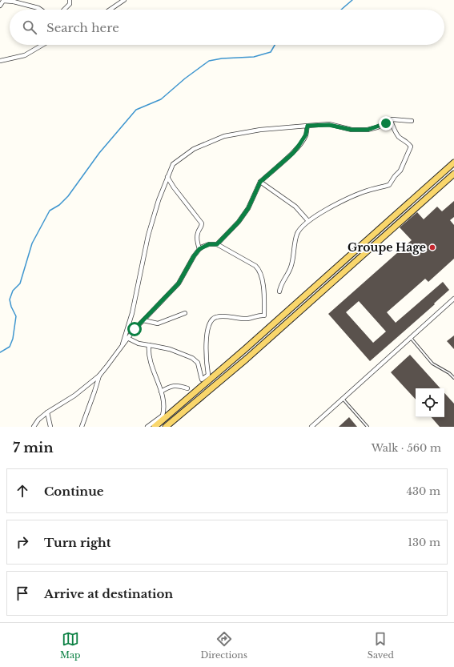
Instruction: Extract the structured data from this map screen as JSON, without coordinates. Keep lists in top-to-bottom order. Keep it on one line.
{"places":["Groupe Hage"],"page":{"search":"Search here","heading":["7 min","Walk · 560 m"],"list":[["Continue","430 m"],["Turn right","130 m"],"Arrive at destination"],"nav":["Map","Directions","Saved"]}}
